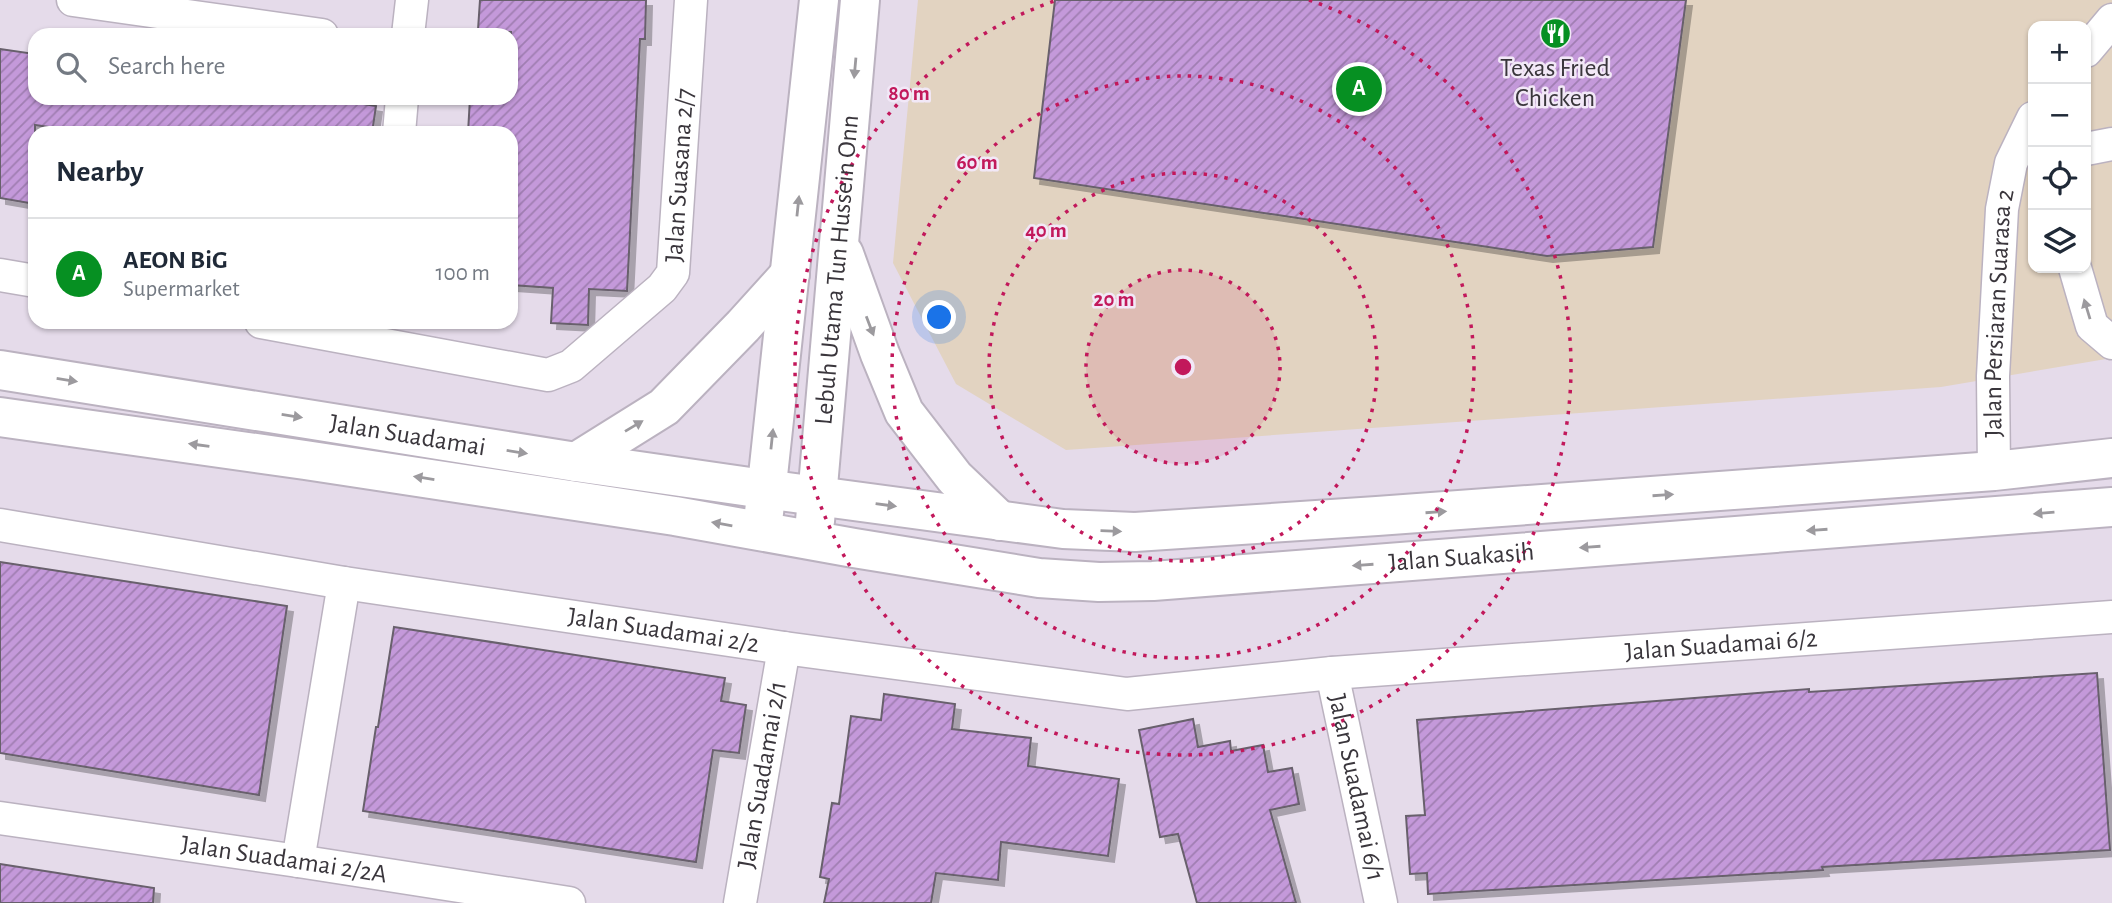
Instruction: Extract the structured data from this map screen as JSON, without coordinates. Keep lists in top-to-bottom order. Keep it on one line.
{"streets":{"main road":["Lebuh Utama Tun Hussein Onn","Jalan Suadamai","Jalan Suakasih"],"street":["Jalan Suasana 2/7","Jalan Persiaran Suarasa 2","Jalan Suadamai 2/2","Jalan Suadamai 6/2","Jalan Suadamai 2/1","Jalan Suadamai 6/1","Jalan Suadamai 2/2A"]},"crossings":[["Lebuh Utama Tun Hussein Onn","Jalan Suadamai"],["Lebuh Utama Tun Hussein Onn","Jalan Suakasih"],["Jalan Persiaran Suarasa 2","Jalan Suakasih"],["Jalan Suadamai","Jalan Suakasih"],["Jalan Suadamai 2/2","Jalan Suadamai 6/2"],["Jalan Suadamai 2/2","Jalan Suadamai 2/1"],["Jalan Suadamai 2/2","Jalan Suadamai 6/1"],["Jalan Suadamai 6/2","Jalan Suadamai 6/1"]],"places":{"restaurant":["Texas Fried Chicken"]},"page":{"map_buttons":["+","−"],"search":"Search here","pins":"A","heading":"Nearby","list":[{"mark":"A","name":"AEON BiG","note":"Supermarket","value":"100 m"}]},"rings":["80 m","60 m","40 m","20 m"]}
